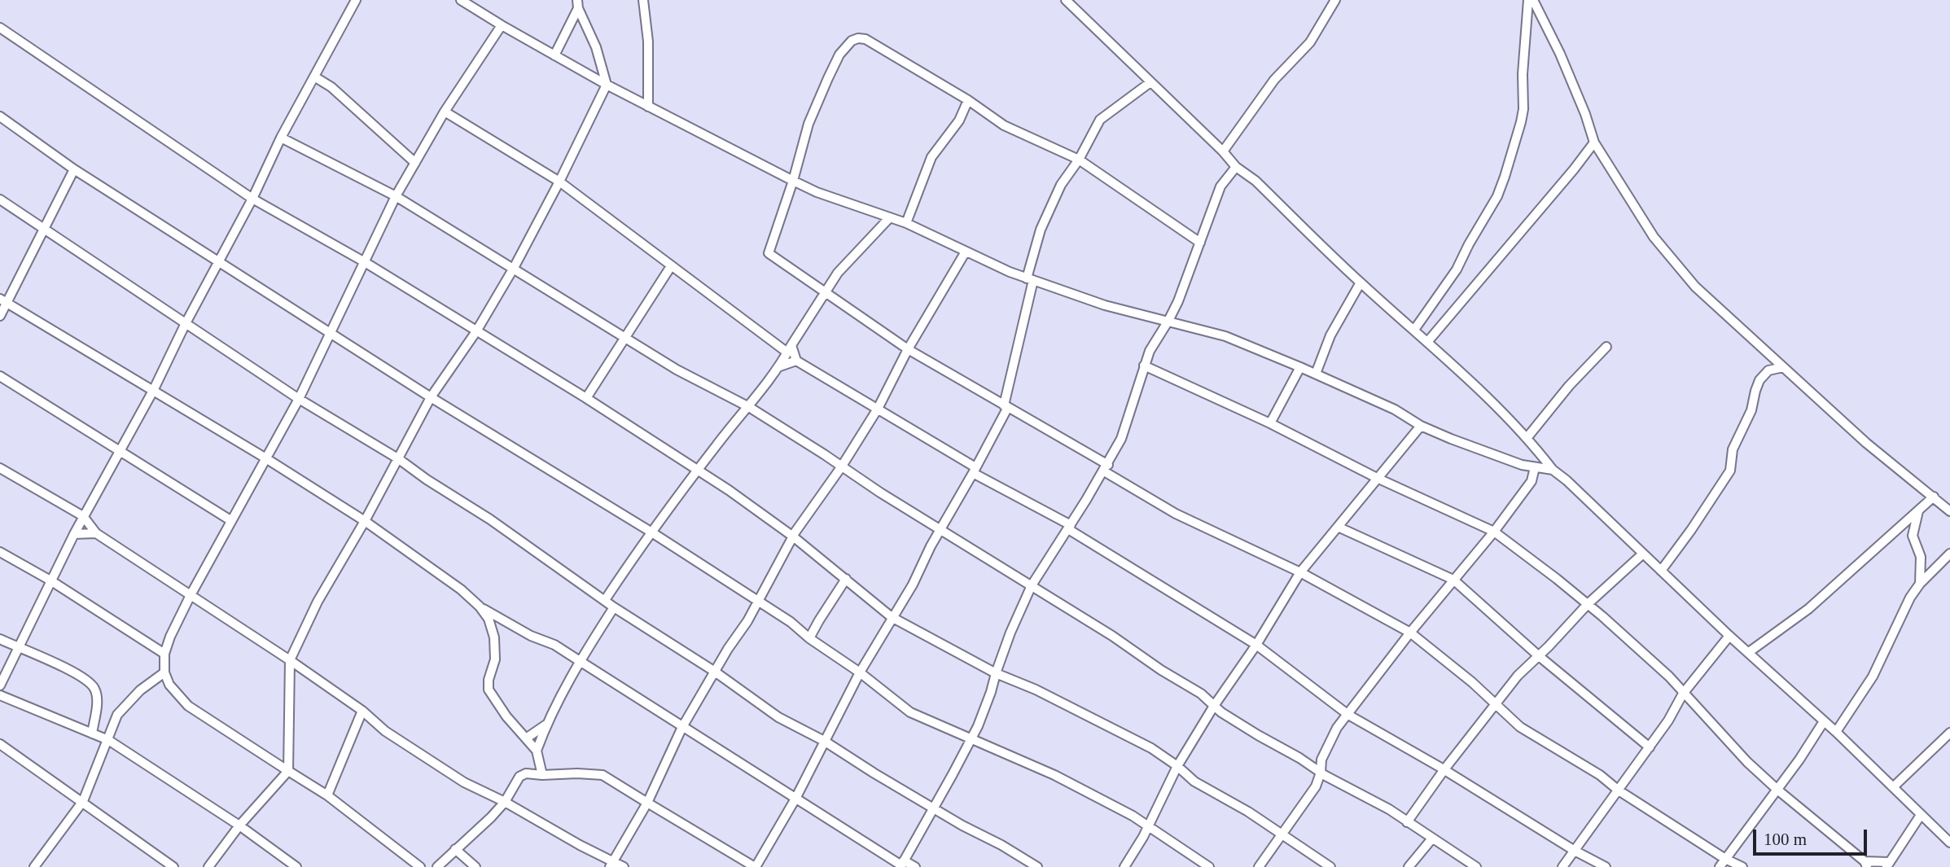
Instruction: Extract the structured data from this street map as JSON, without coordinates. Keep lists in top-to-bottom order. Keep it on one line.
{"scale_bar":"100 m"}
